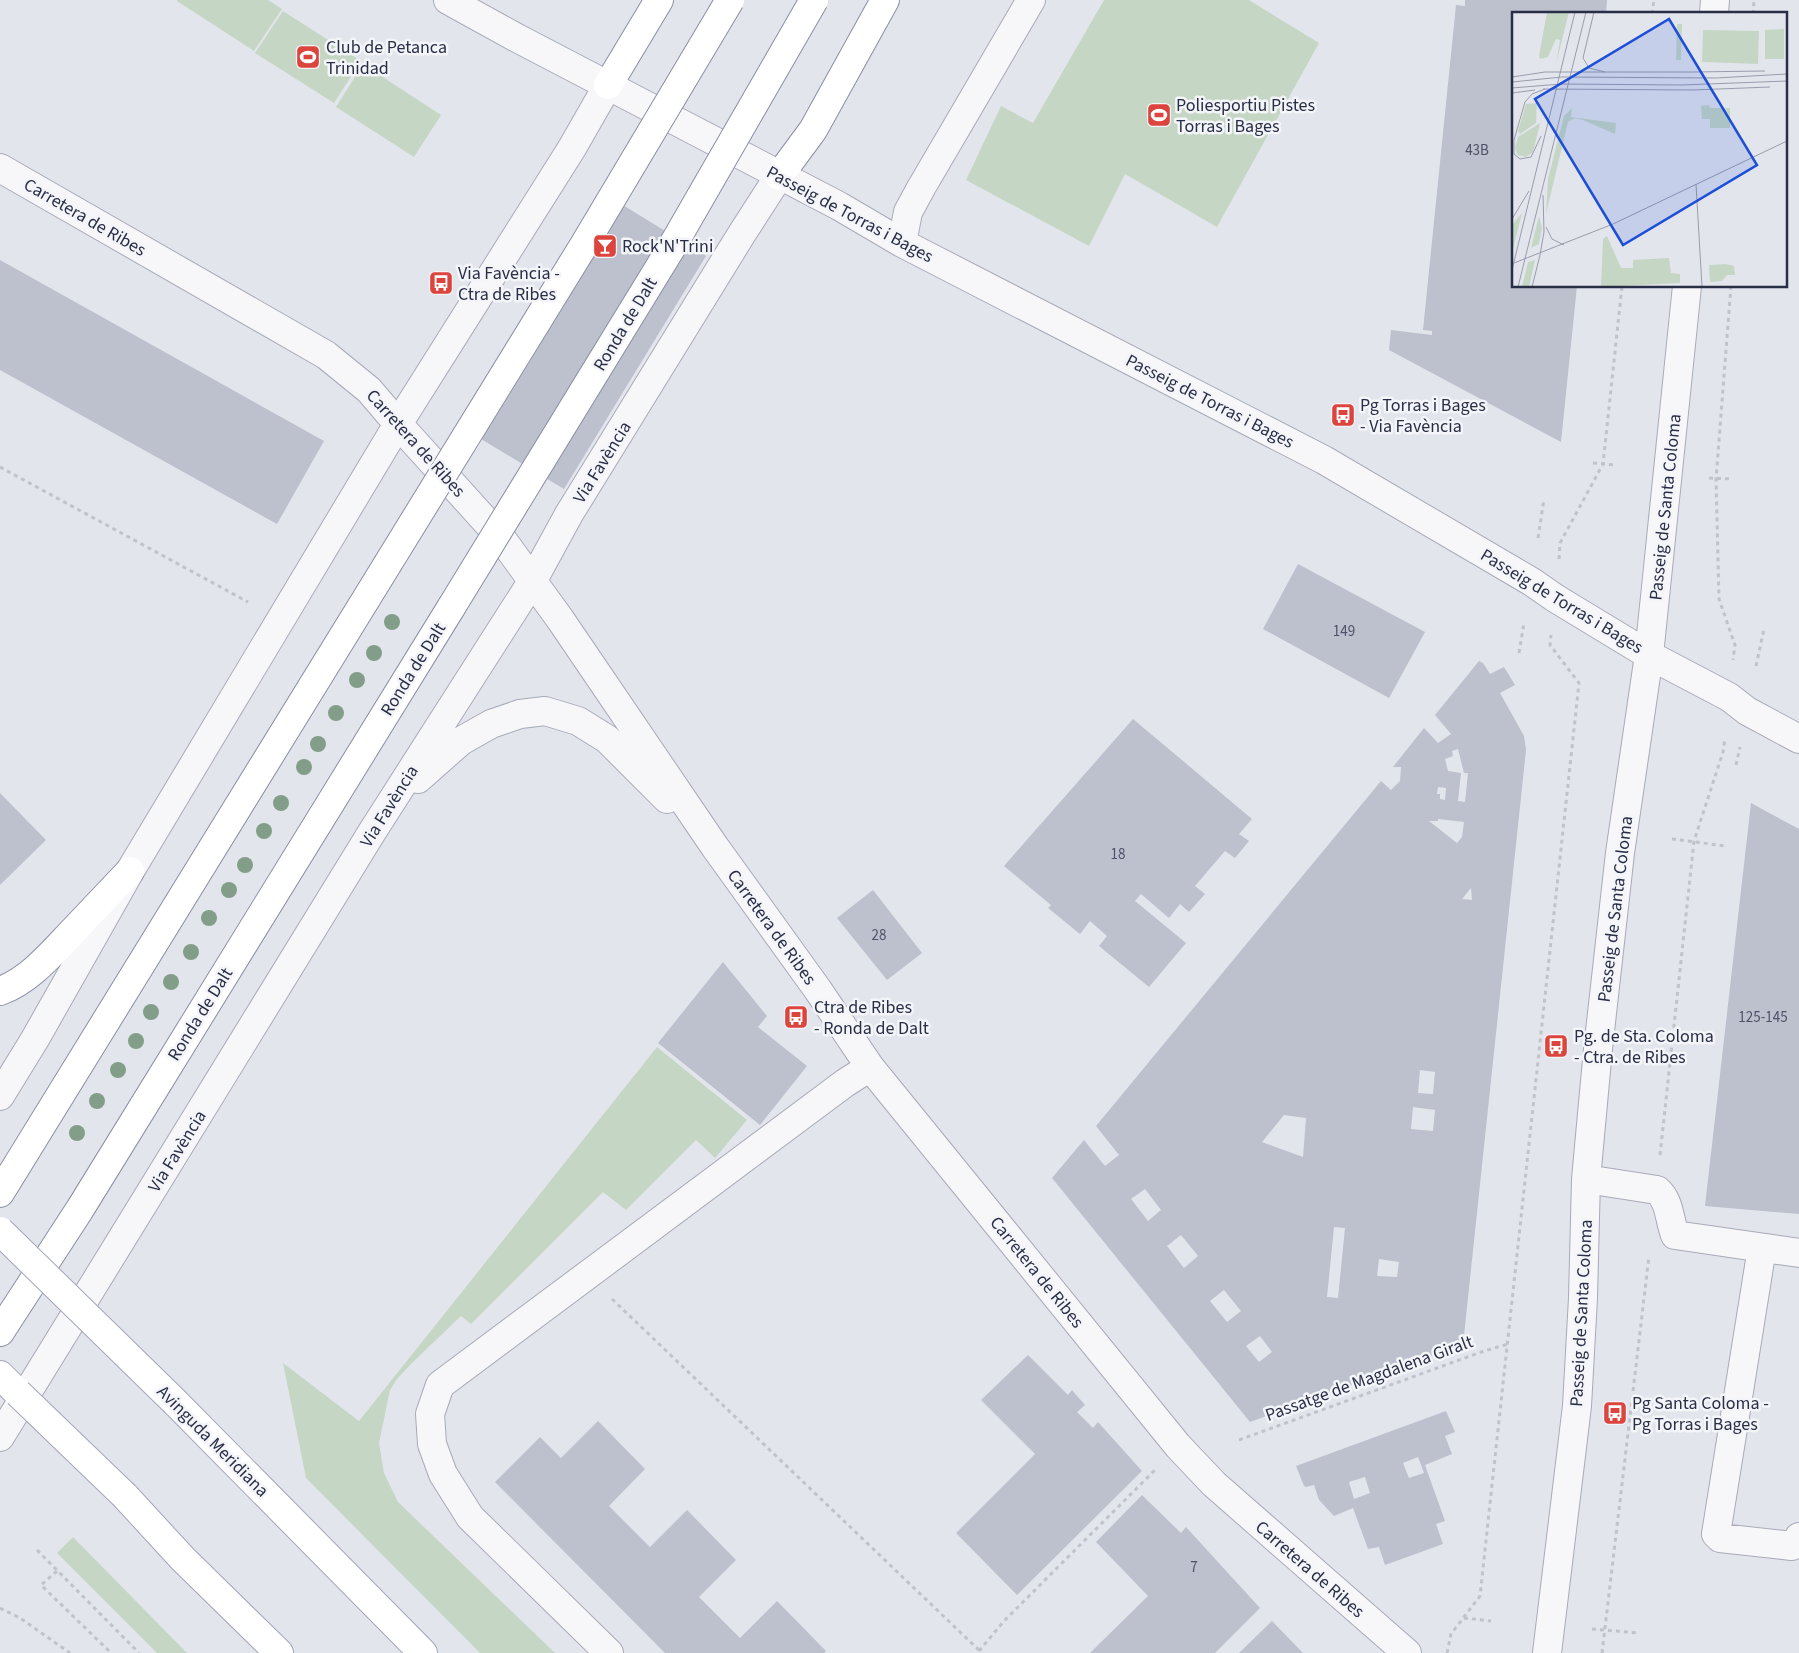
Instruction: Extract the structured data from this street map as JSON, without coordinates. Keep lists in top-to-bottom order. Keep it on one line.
{"streets":{"main road":["Ronda de Dalt","Avinguda Meridiana"],"street":["Passeig de Torras i Bages","Carretera de Ribes","Via Favència","Passeig de Santa Coloma"],"path":["Passatge de Magdalena Giralt"]},"crossings":[["Passeig de Torras i Bages","Via Favència"],["Passeig de Torras i Bages","Passeig de Santa Coloma"],["Carretera de Ribes","Via Favència"]],"places":{"sports":["Club de Petanca Trinidad","Poliesportiu Pistes Torras i Bages"],"bar":["Rock'N'Trini"],"bus stop":["Via Favència - Ctra de Ribes","Pg Torras i Bages - Via Favència","Ctra de Ribes - Ronda de Dalt","Pg. de Sta. Coloma - Ctra. de Ribes","Pg Santa Coloma - Pg Torras i Bages"]},"house_numbers":["43B","149","18","28","125-145","7"]}
